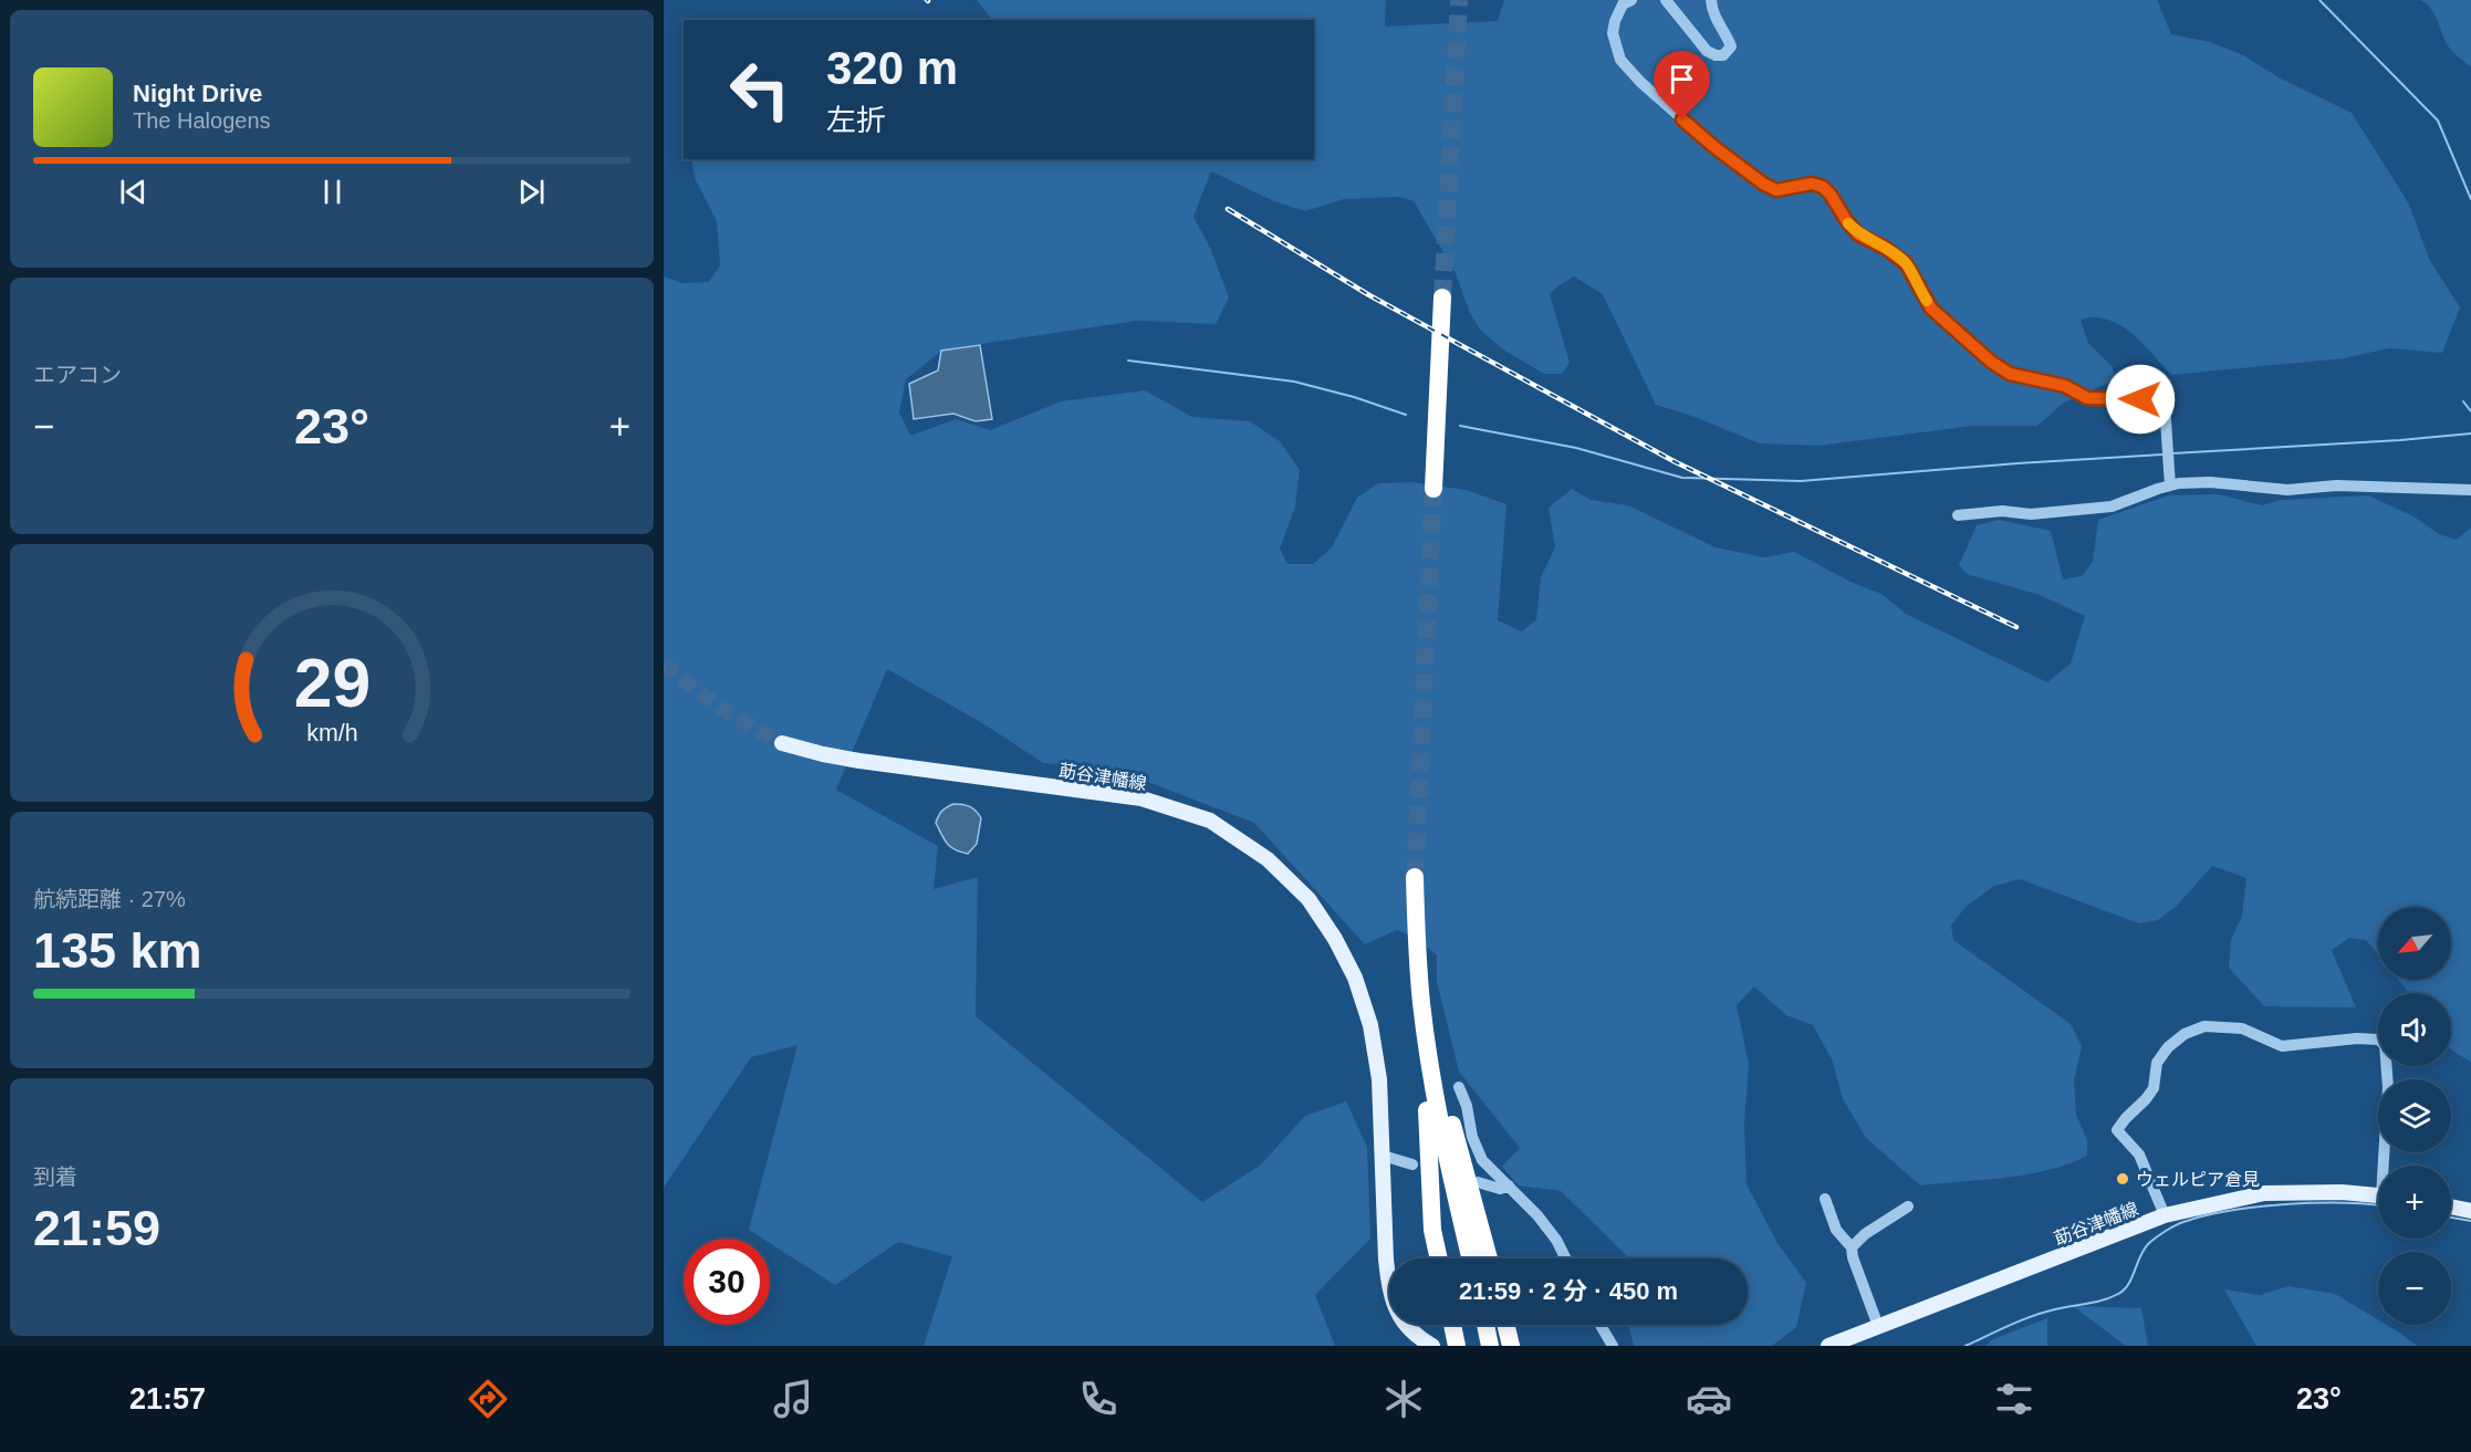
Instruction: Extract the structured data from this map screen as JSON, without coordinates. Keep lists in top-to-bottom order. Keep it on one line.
{"streets":{"main road":["莇谷津幡線"]},"places":["ウェルピア倉見"],"north":"bottom left","page":{"turn":["320 m","左折"],"song":["Night Drive","The Halogens"],"tile":["エアコン",["航続距離 · 27%","135 km"],["到着","21:59"]],"heat":["−","23°","+"],"map_buttons":["+","−"],"limit":"30","trip":"21:59 · 2 分 · 450 m","tabs":["21:57","23°"],"gauge":["29","km/h"]}}
